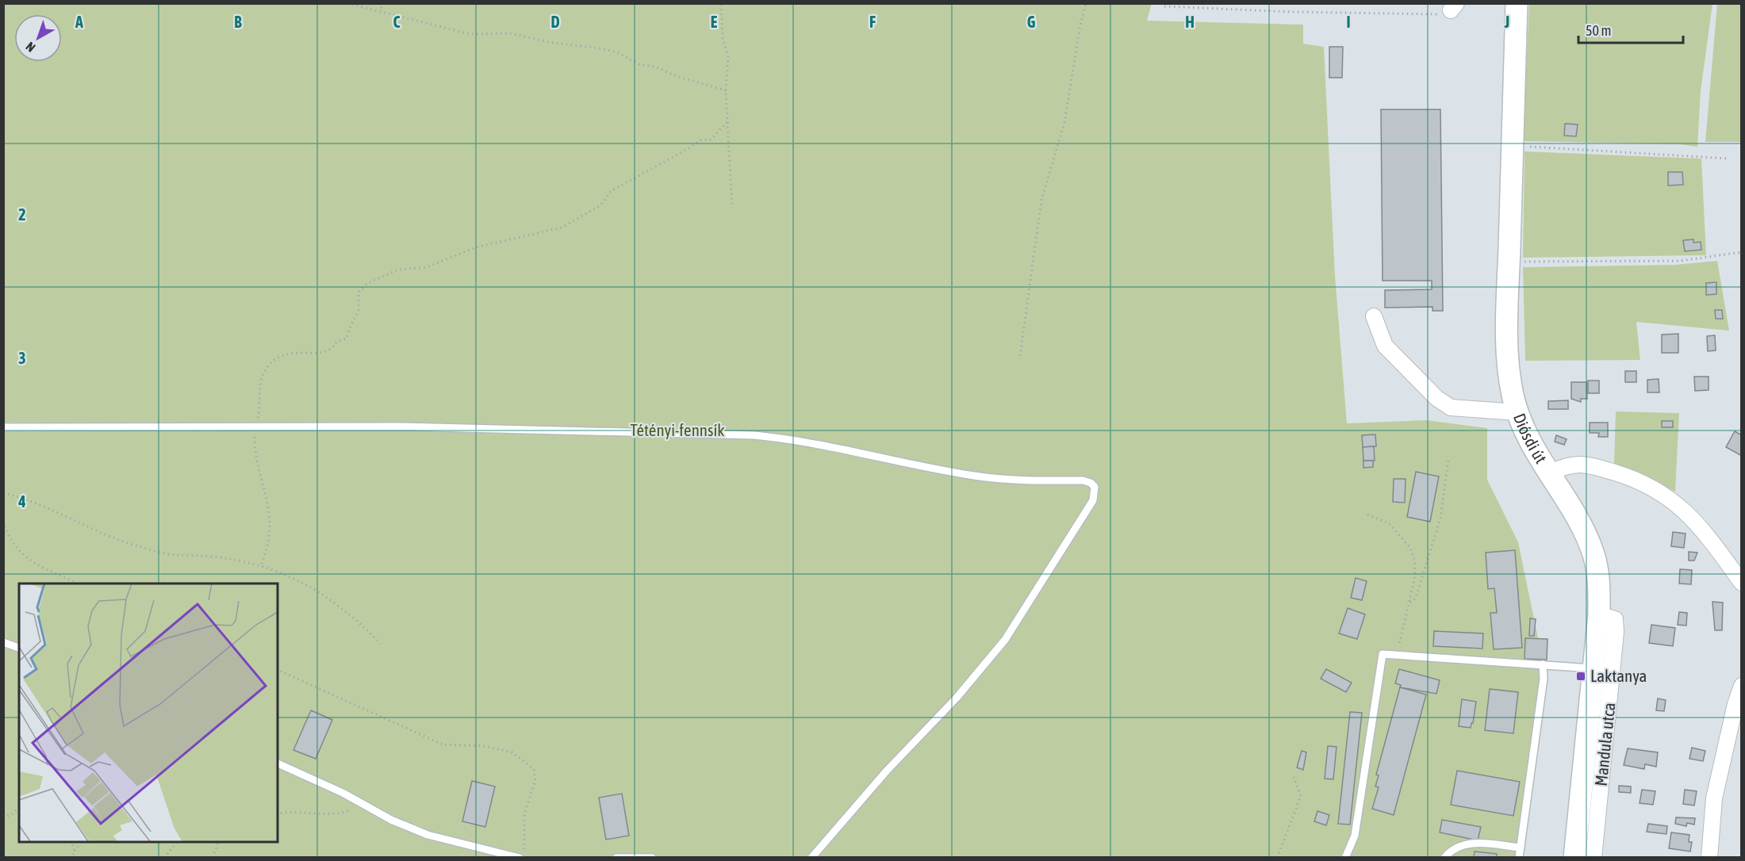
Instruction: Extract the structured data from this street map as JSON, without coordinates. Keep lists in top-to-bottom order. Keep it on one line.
{"streets":{"main road":["Diósdi út"],"street":["Mandula utca"]},"crossings":[["Diósdi út","Mandula utca"]],"parks":["Tétényi-fennsík"],"places":{"transit":["Laktanya"]},"scale_bar":"50 m","north":"bottom left","grid":{"columns":["A","B","C","D","E","F","G","H","I","J"],"rows":["2","3","4"]}}
